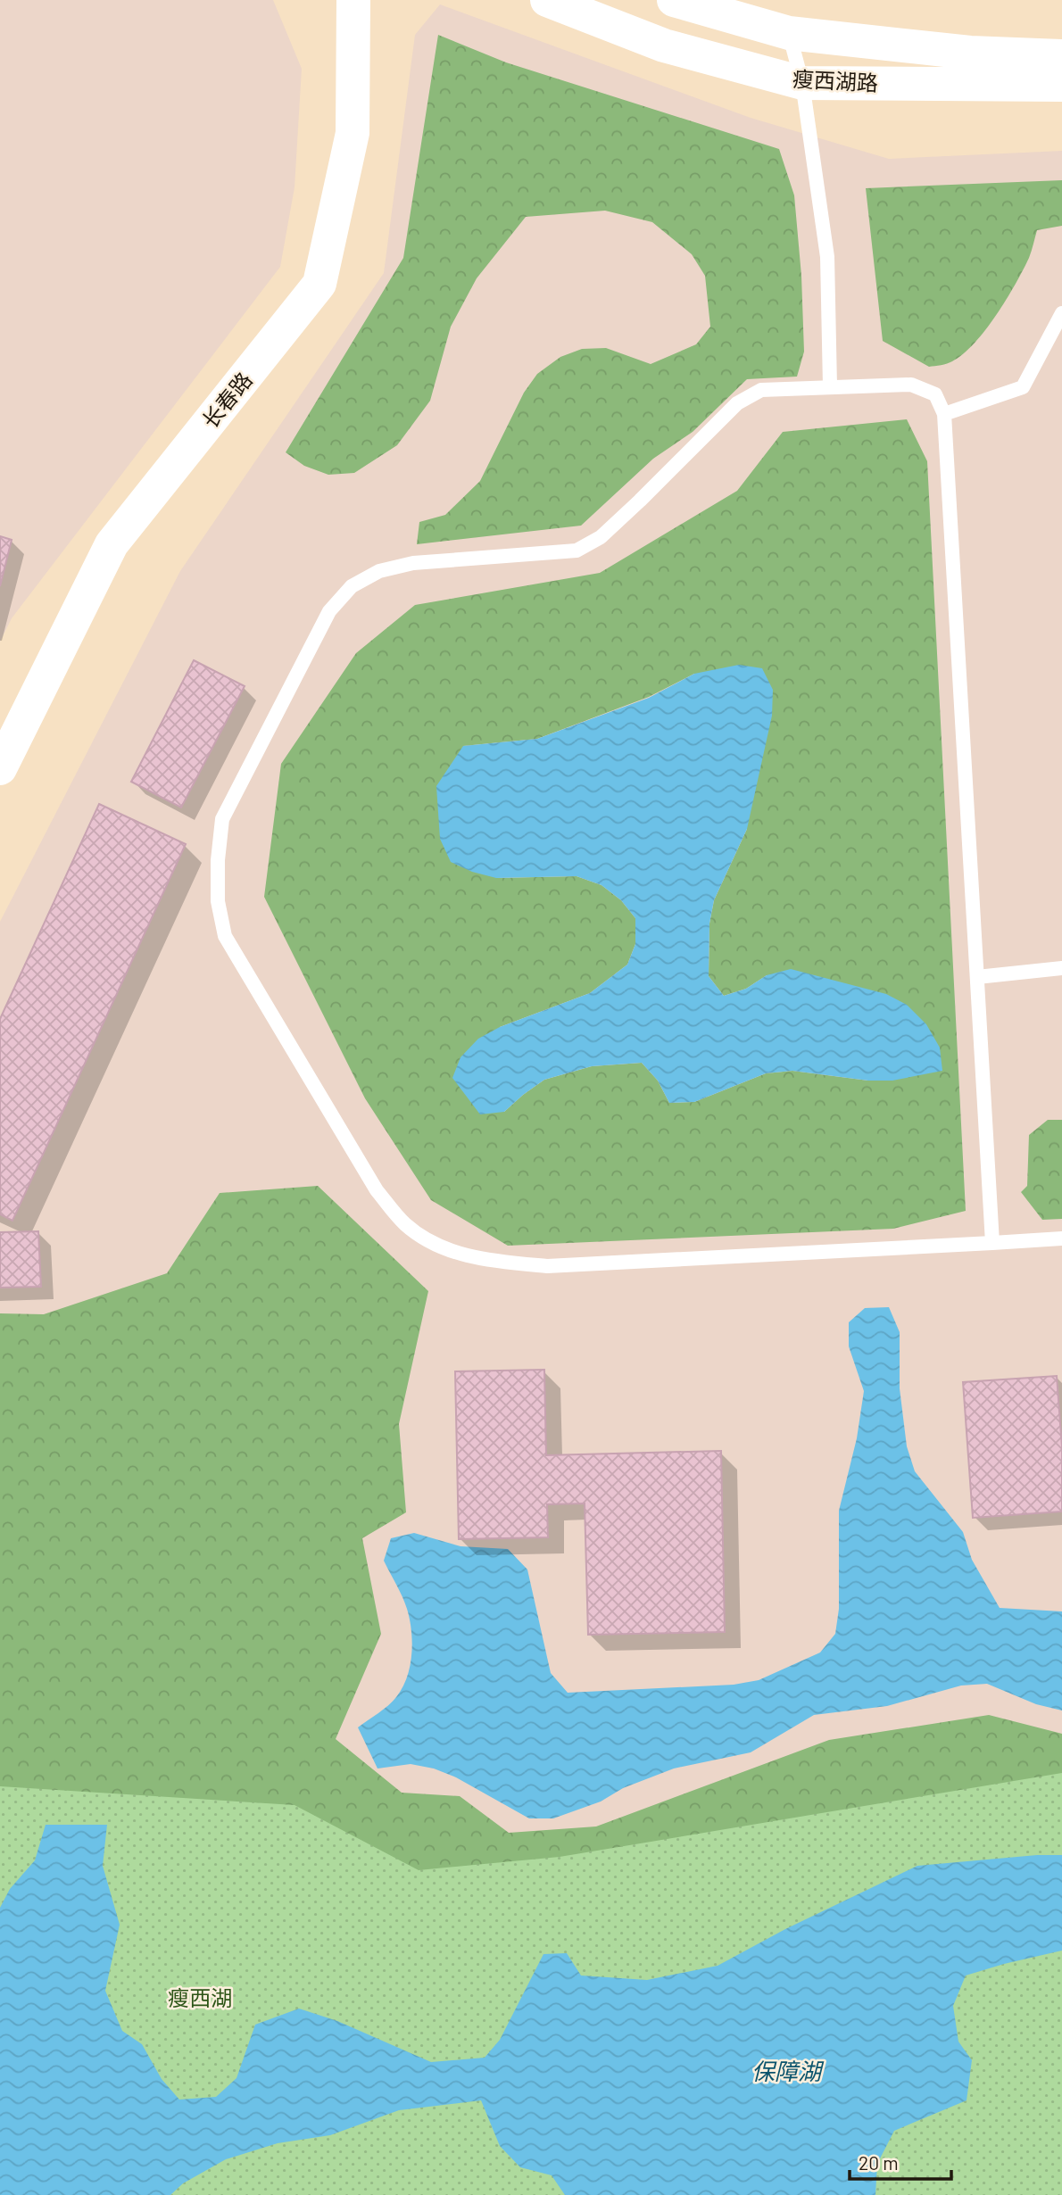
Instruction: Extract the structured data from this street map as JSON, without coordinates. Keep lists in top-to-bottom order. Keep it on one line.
{"streets":{"main road":["瘦西湖路","长春路"]},"water":["保障湖"],"parks":["瘦西湖"],"scale_bar":"20 m"}
